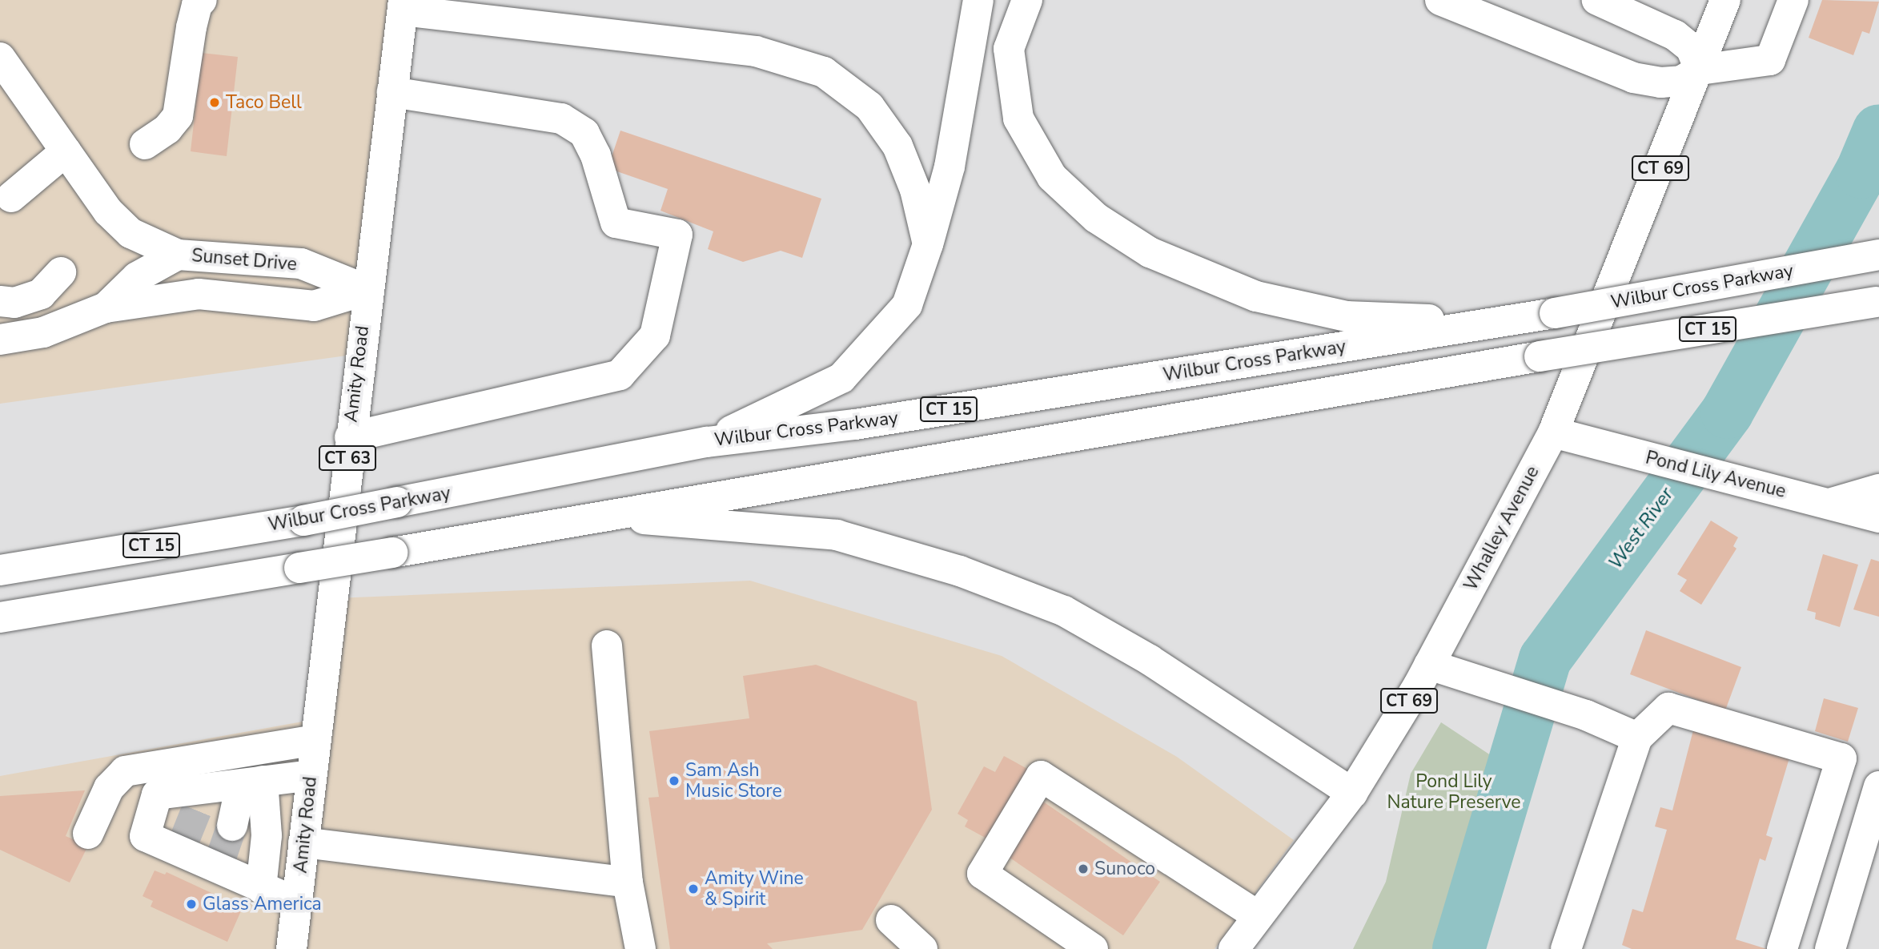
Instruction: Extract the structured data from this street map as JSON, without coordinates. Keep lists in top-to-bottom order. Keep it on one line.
{"streets":{"main road":["CT 69","Sunset Drive","Wilbur Cross Parkway","CT 15","Amity Road","CT 63","Pond Lily Avenue","Whalley Avenue"]},"crossings":[["CT 69","Whalley Avenue"],["Sunset Drive","Amity Road"],["Pond Lily Avenue","Whalley Avenue"]],"water":["West River"],"parks":["Pond Lily Nature Preserve"],"places":["Taco Bell","Sam Ash Music Store","Sunoco","Amity Wine & Spirit","Glass America"]}
